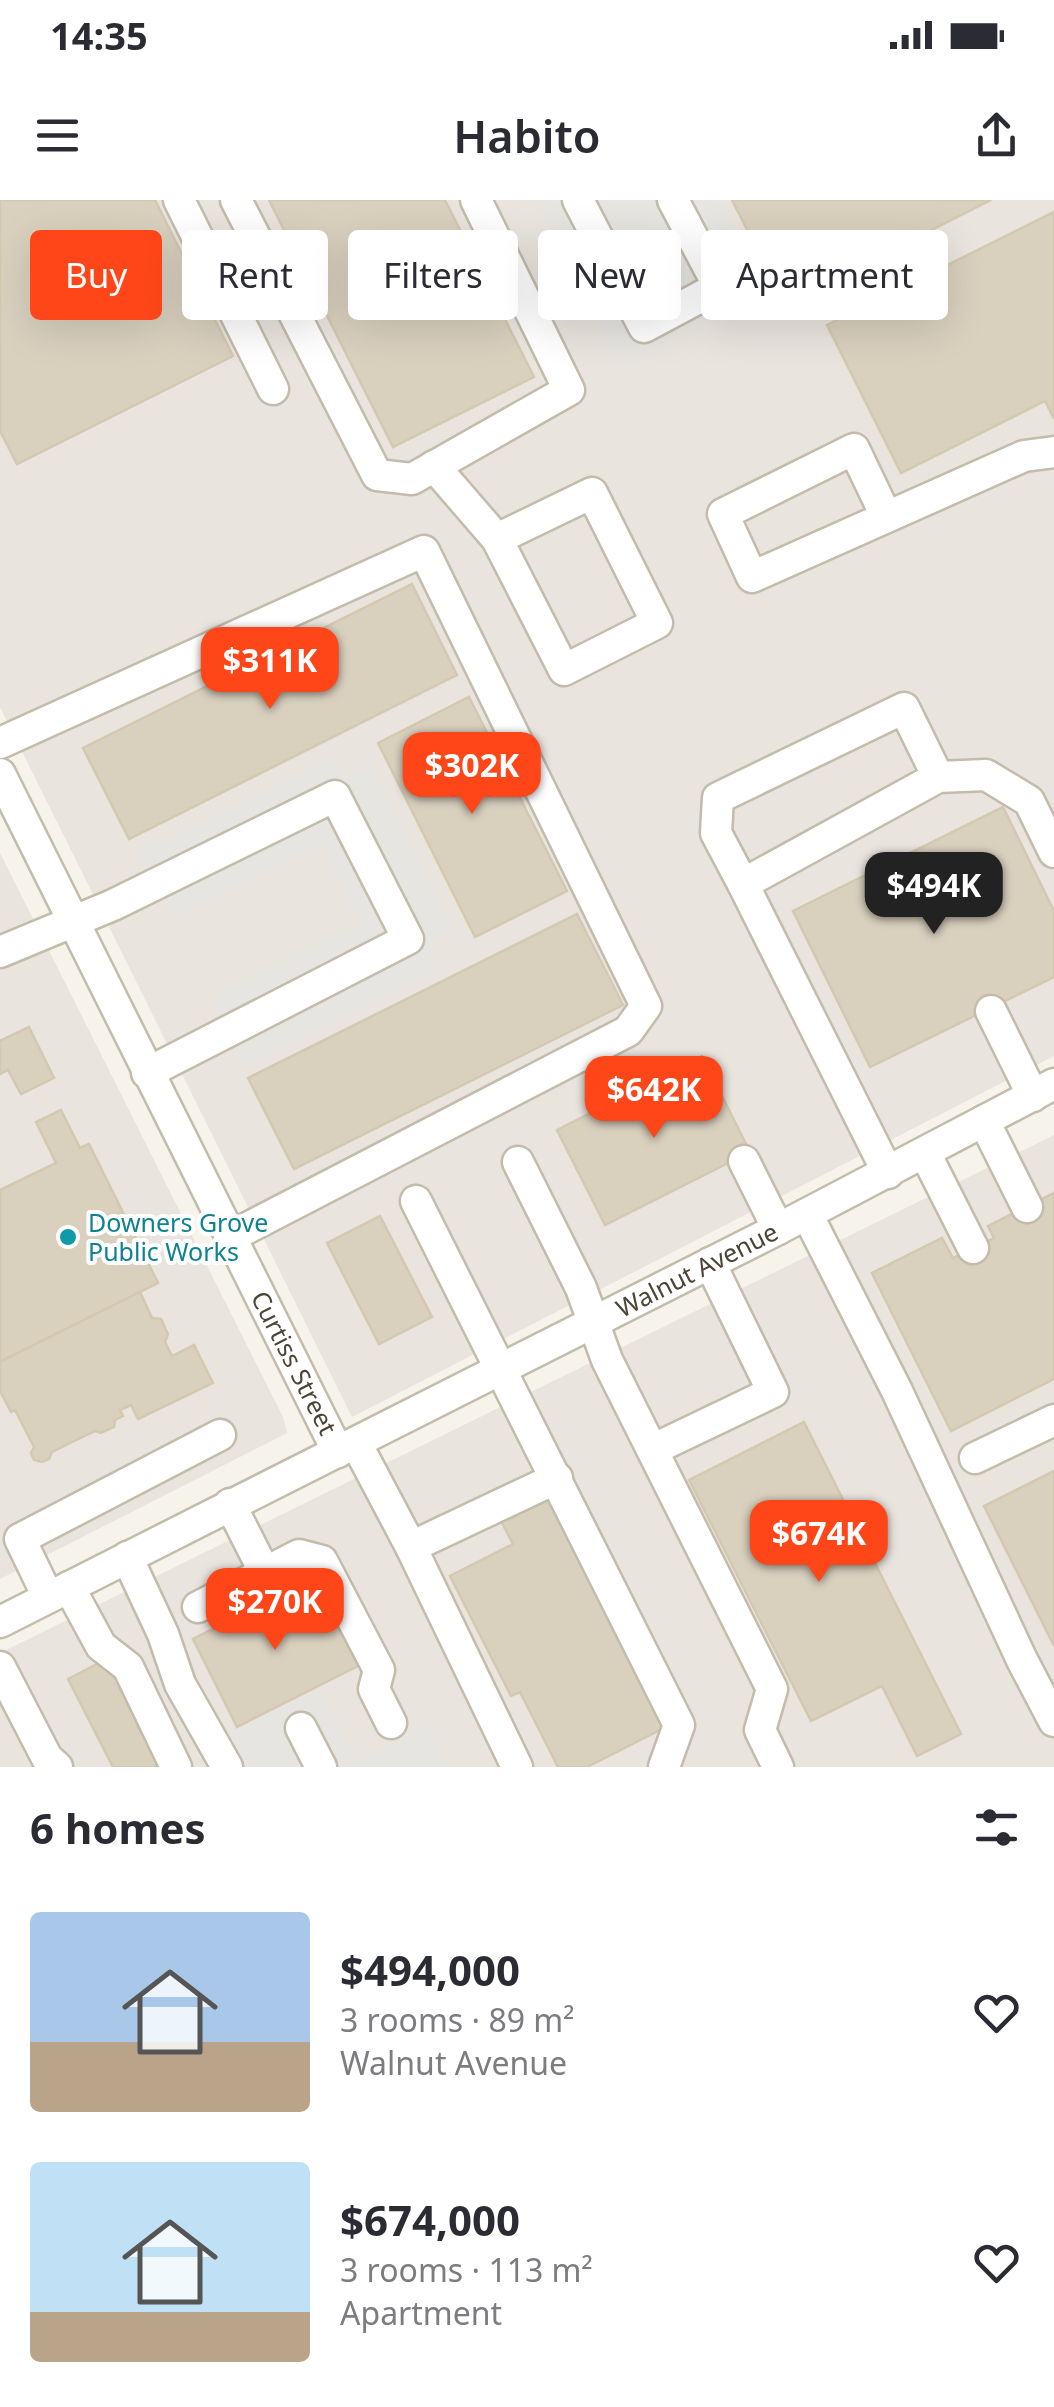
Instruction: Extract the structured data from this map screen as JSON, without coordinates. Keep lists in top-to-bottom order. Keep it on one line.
{"streets":{"street":["Walnut Avenue","Curtiss Street"]},"crossings":[["Walnut Avenue","Curtiss Street"]],"places":["Downers Grove Public Works"],"page":{"status":"14:35","header":"Habito","chip":["Buy","Rent","Filters","New","Apartment"],"price":["$311K","$302K","$494K","$642K","$674K","$270K"],"heading":"6 homes","list":[{"name":"$494,000","note":"3 rooms · 89 m² · Walnut Avenue"},{"name":"$674,000","note":"3 rooms · 113 m² · Apartment"}]}}
